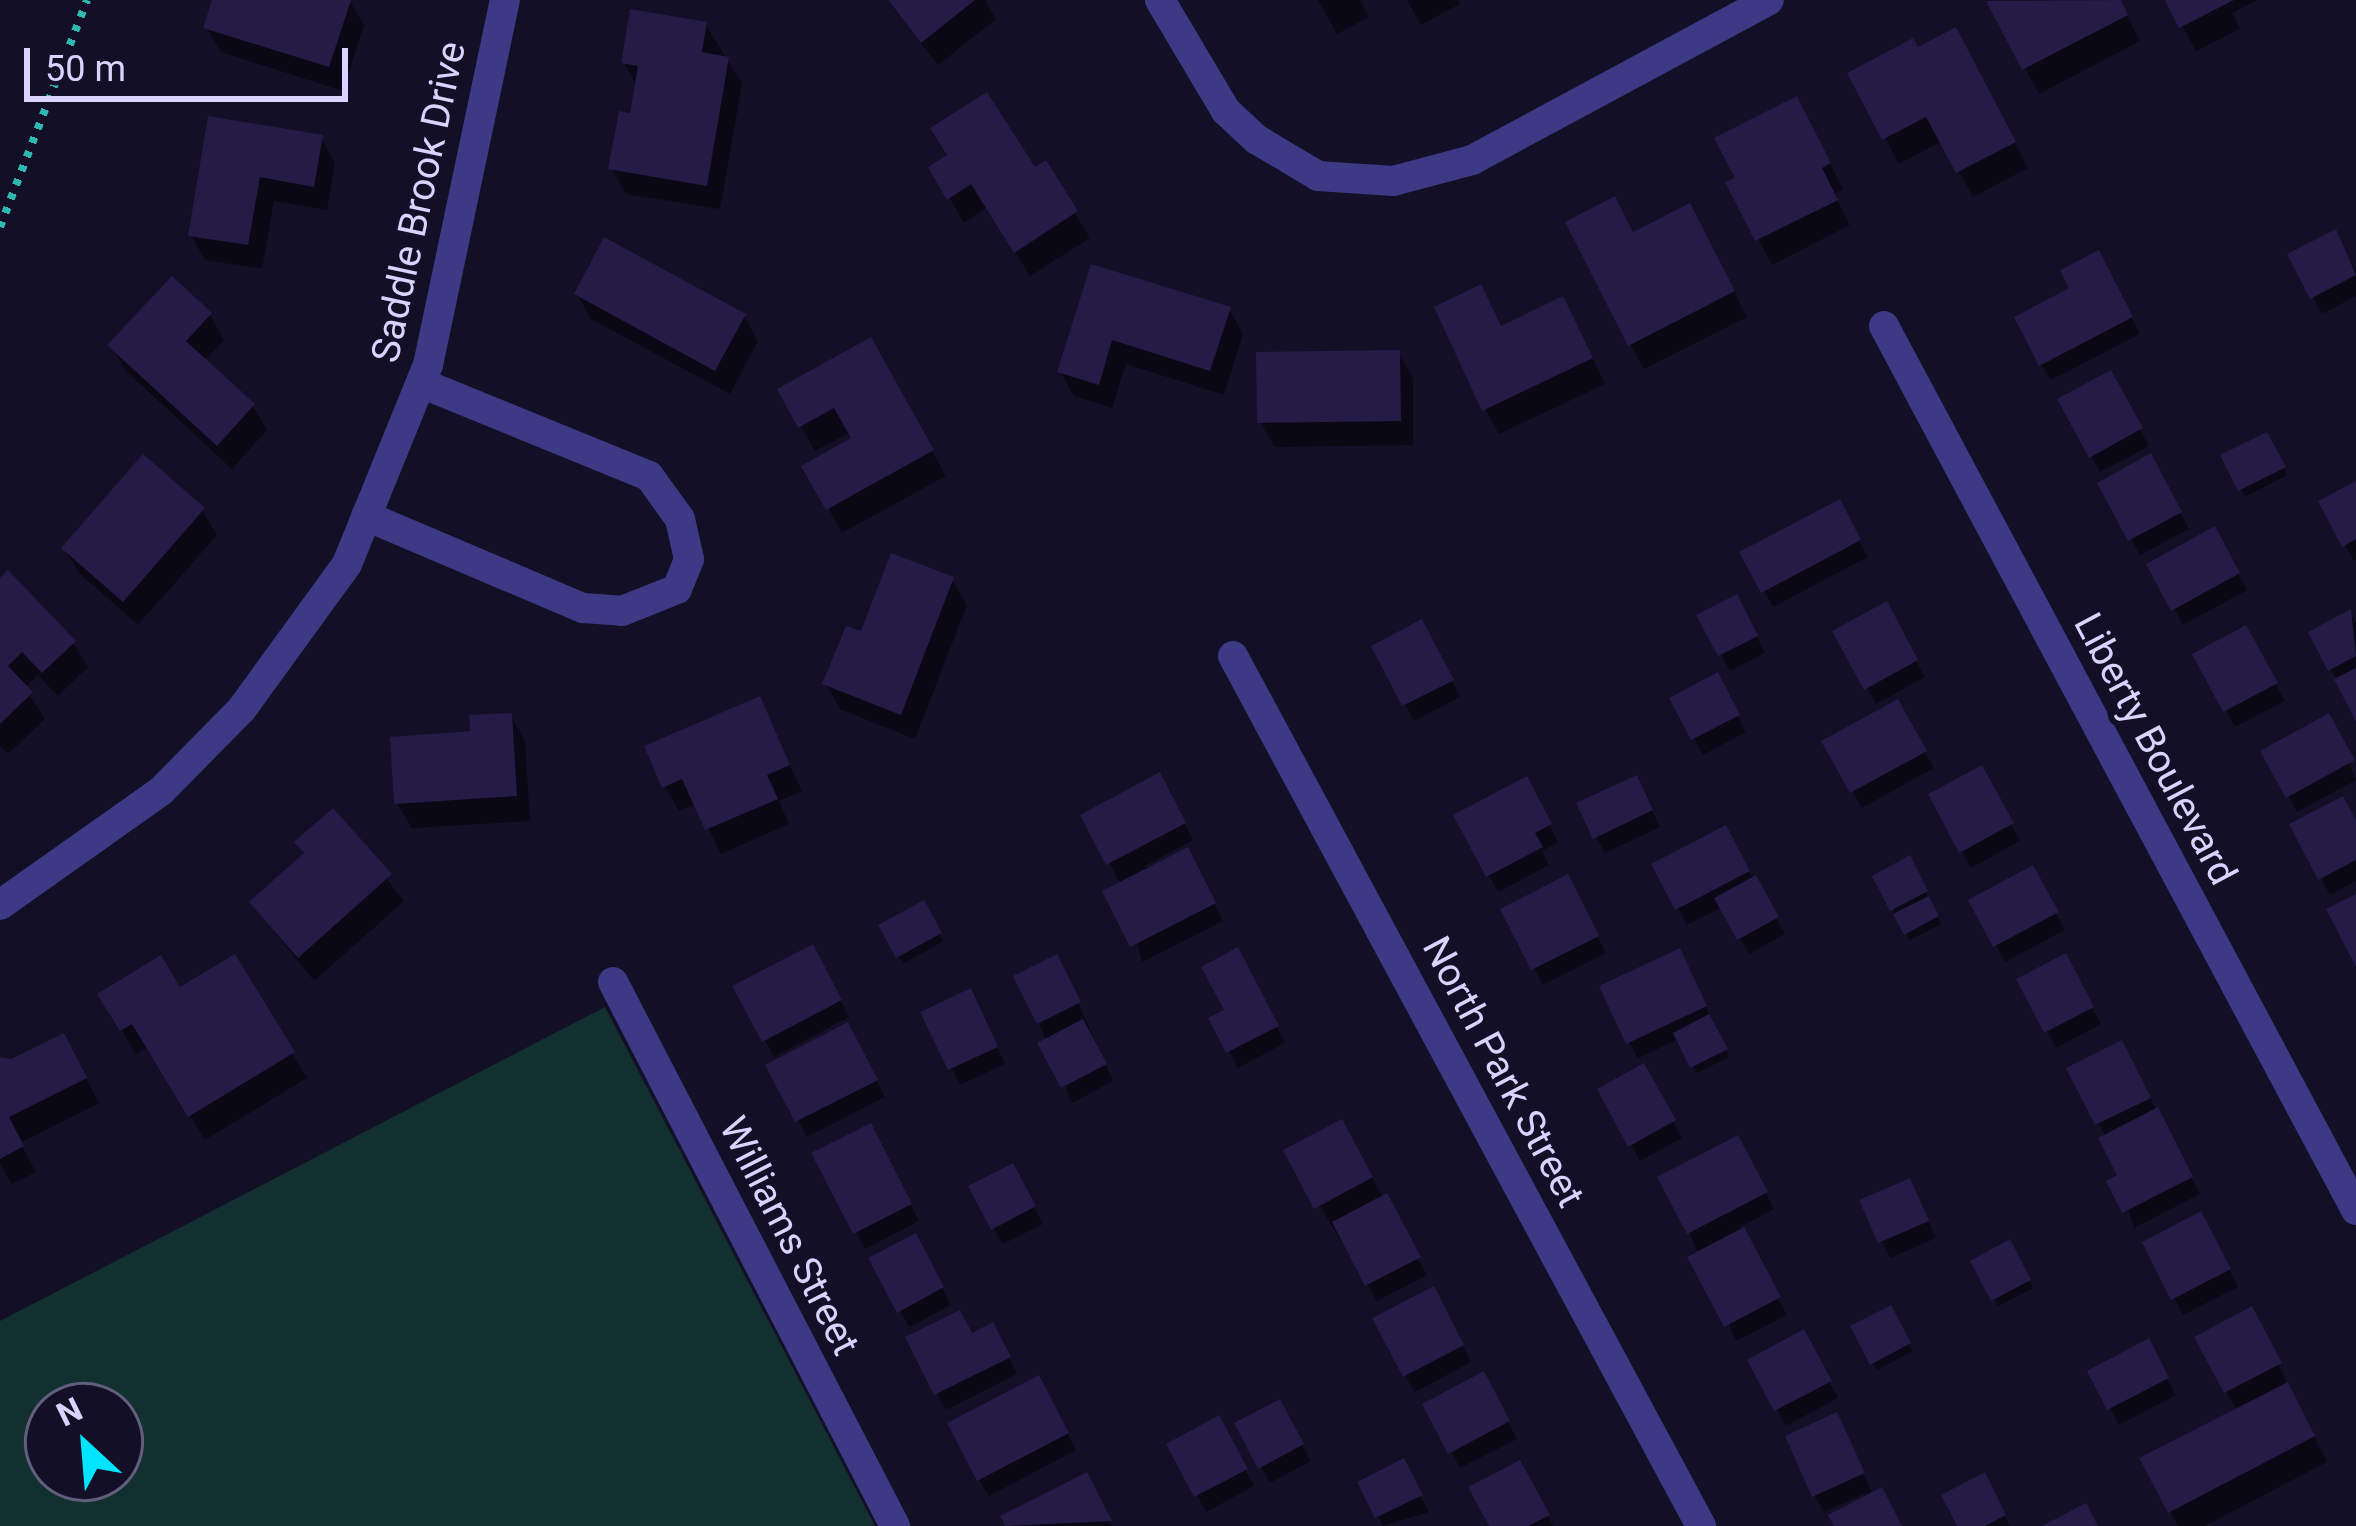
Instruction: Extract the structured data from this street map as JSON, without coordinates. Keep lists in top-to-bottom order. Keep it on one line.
{"streets":{"street":["Saddle Brook Drive","Liberty Boulevard","North Park Street","Williams Street"]},"scale_bar":"50 m","north":"top left"}
